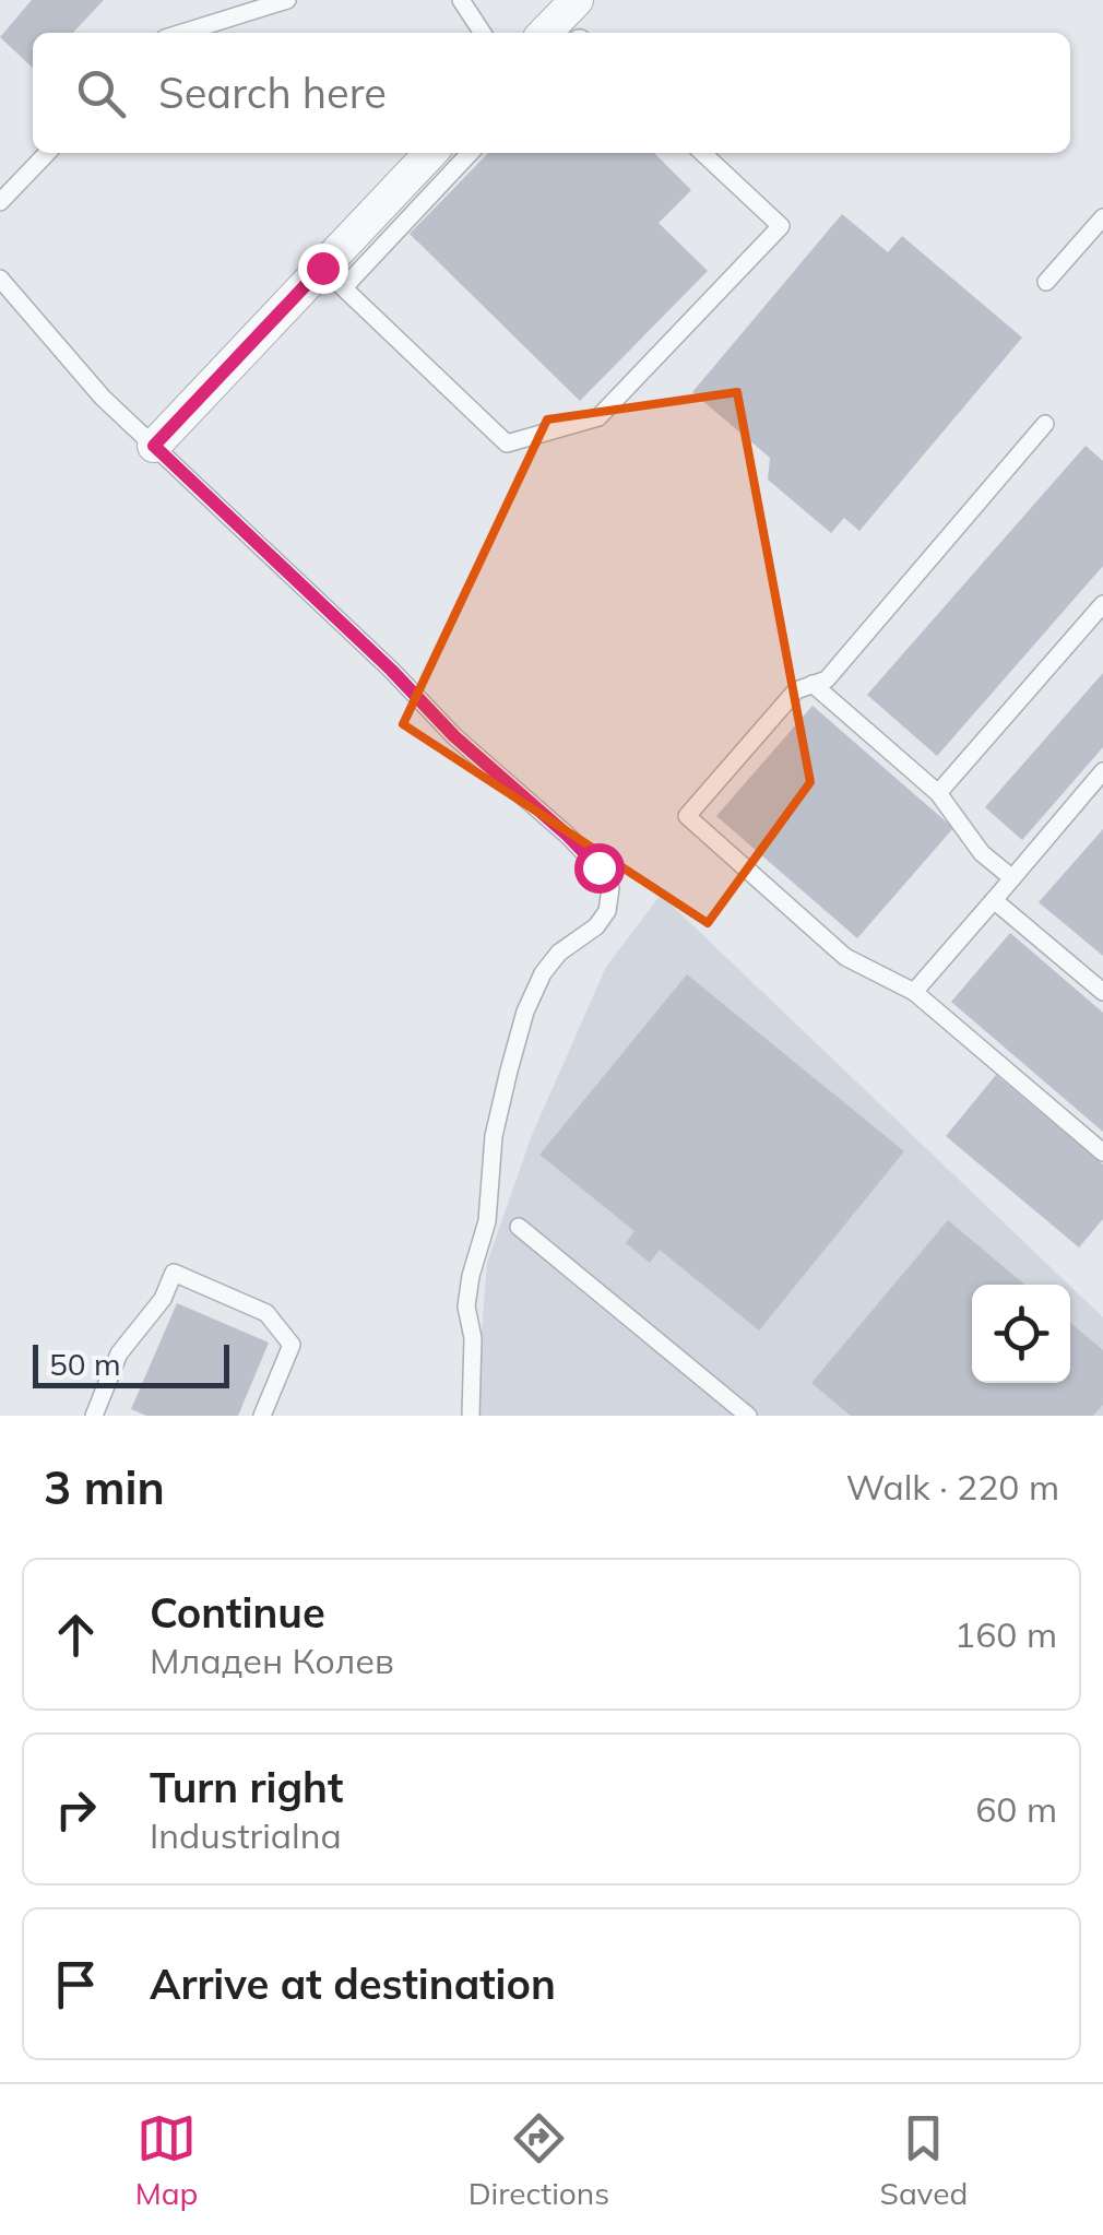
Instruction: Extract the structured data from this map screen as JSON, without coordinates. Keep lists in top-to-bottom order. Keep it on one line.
{"scale_bar":"50 m","page":{"search":"Search here","scale":"50 m","heading":["3 min","Walk · 220 m"],"list":[["Continue","Младен Колев","160 m"],["Turn right","Industrialna","60 m"],"Arrive at destination"],"nav":["Map","Directions","Saved"]}}
